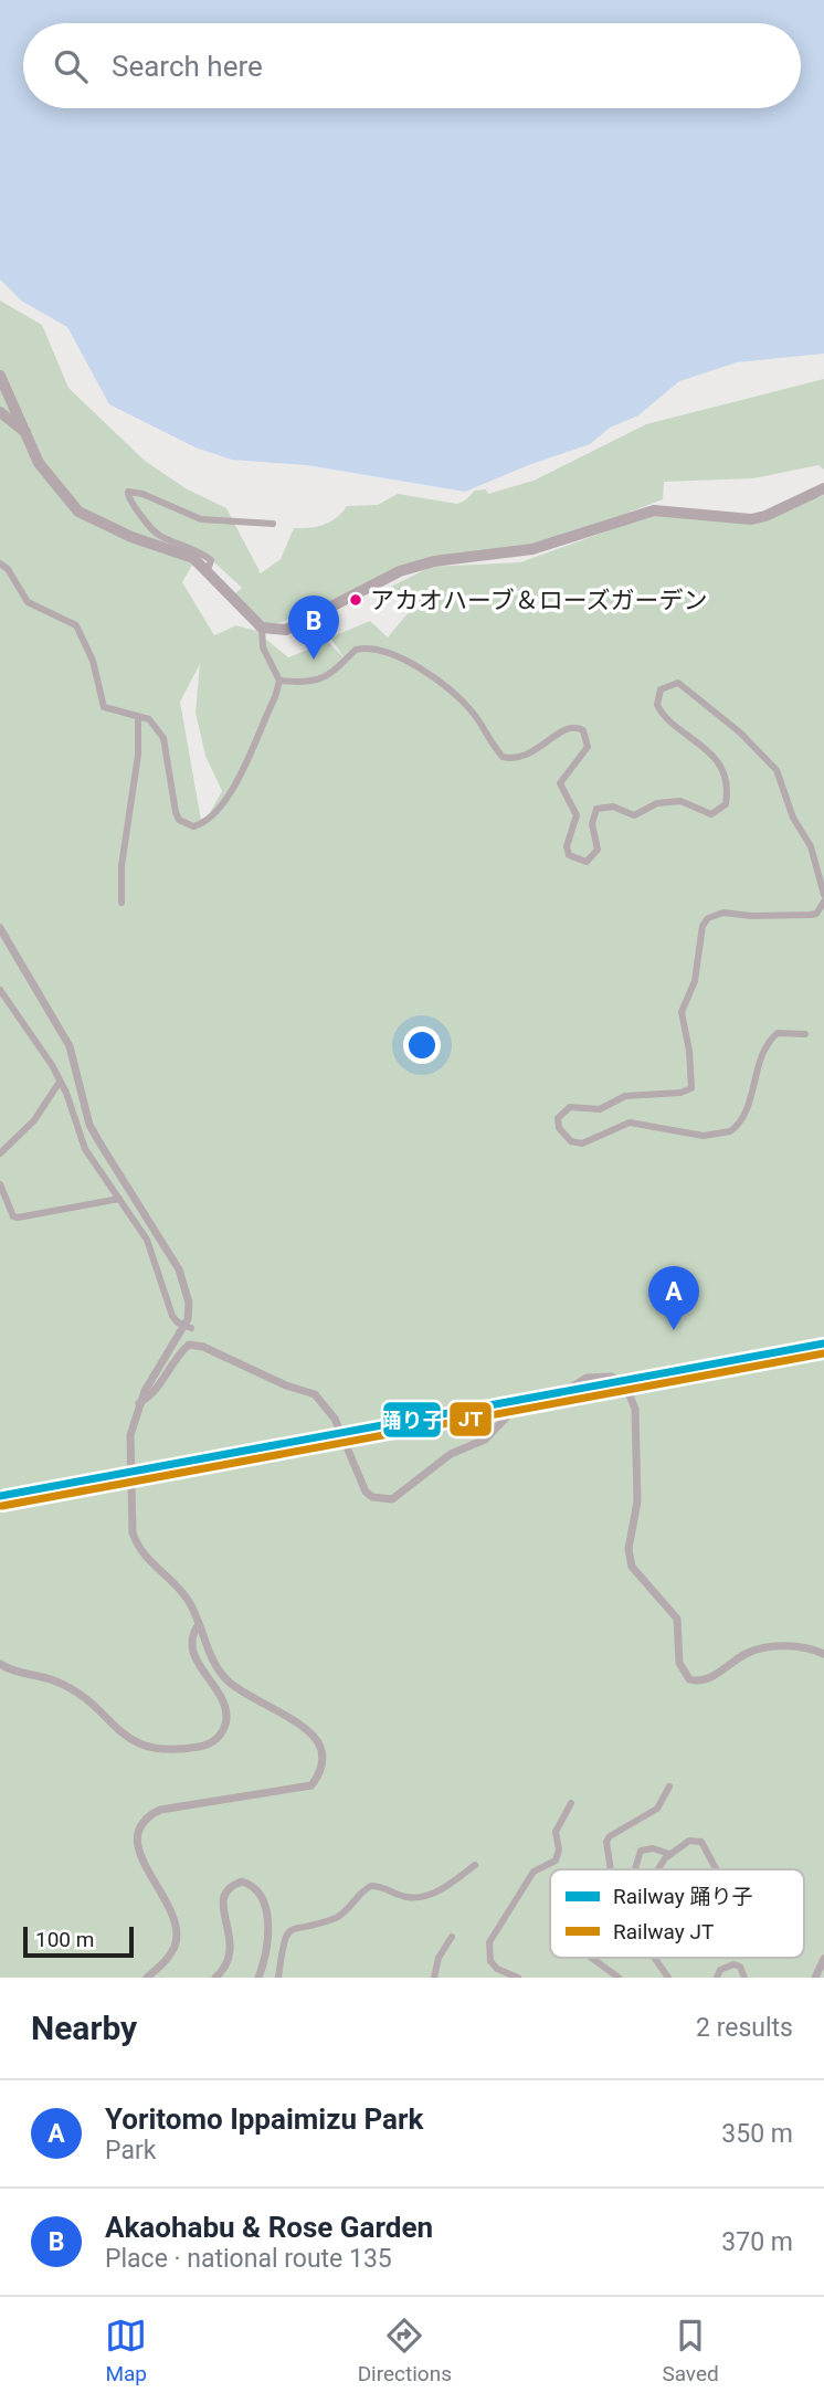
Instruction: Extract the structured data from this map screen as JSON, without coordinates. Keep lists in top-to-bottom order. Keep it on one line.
{"places":["アカオハーブ＆ローズガーデン"],"lines":["rail line 踊り子","rail line JT"],"legend":["Railway 踊り子","Railway JT"],"scale_bar":"100 m","page":{"search":"Search here","pins":["B","A"],"scale":"100 m","heading":["Nearby","2 results"],"list":[{"mark":"A","name":"Yoritomo Ippaimizu Park","note":"Park","value":"350 m"},{"mark":"B","name":"Akaohabu & Rose Garden","note":"Place · national route 135","value":"370 m"}],"nav":["Map","Directions","Saved"]}}
